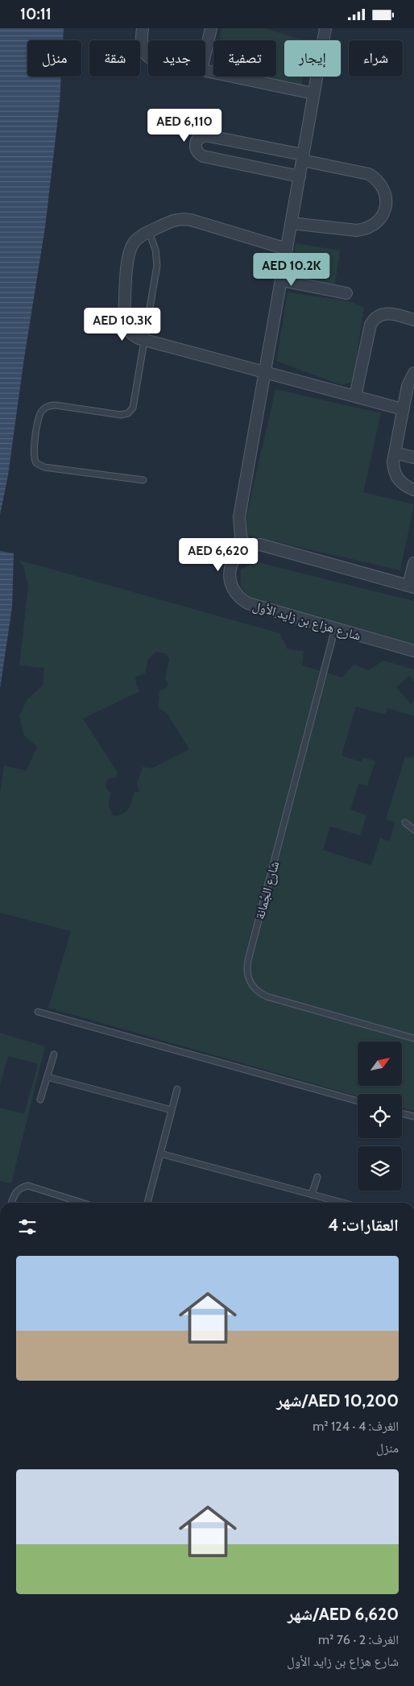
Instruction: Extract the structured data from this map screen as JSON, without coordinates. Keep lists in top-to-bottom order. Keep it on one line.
{"streets":{"street":["شارع هزاع بن زايد الأول"],"lane":["شارع الجُمانة"]},"crossings":[["شارع هزاع بن زايد الأول","شارع الجُمانة"]],"north":"top right","page":{"status":"10:11","chip":["شراء","إيجار","تصفية","جديد","شقة","منزل"],"price":["AED 6,110","AED 10.2K","AED 10.3K","AED 6,620"],"heading":"العقارات: 4","list":[{"name":"AED 10,200/شهر","note":"الغرف: 4 · 124 m² · منزل"},{"name":"AED 6,620/شهر","note":"الغرف: 2 · 76 m² · شارع هزاع بن زايد الأول"}]}}
